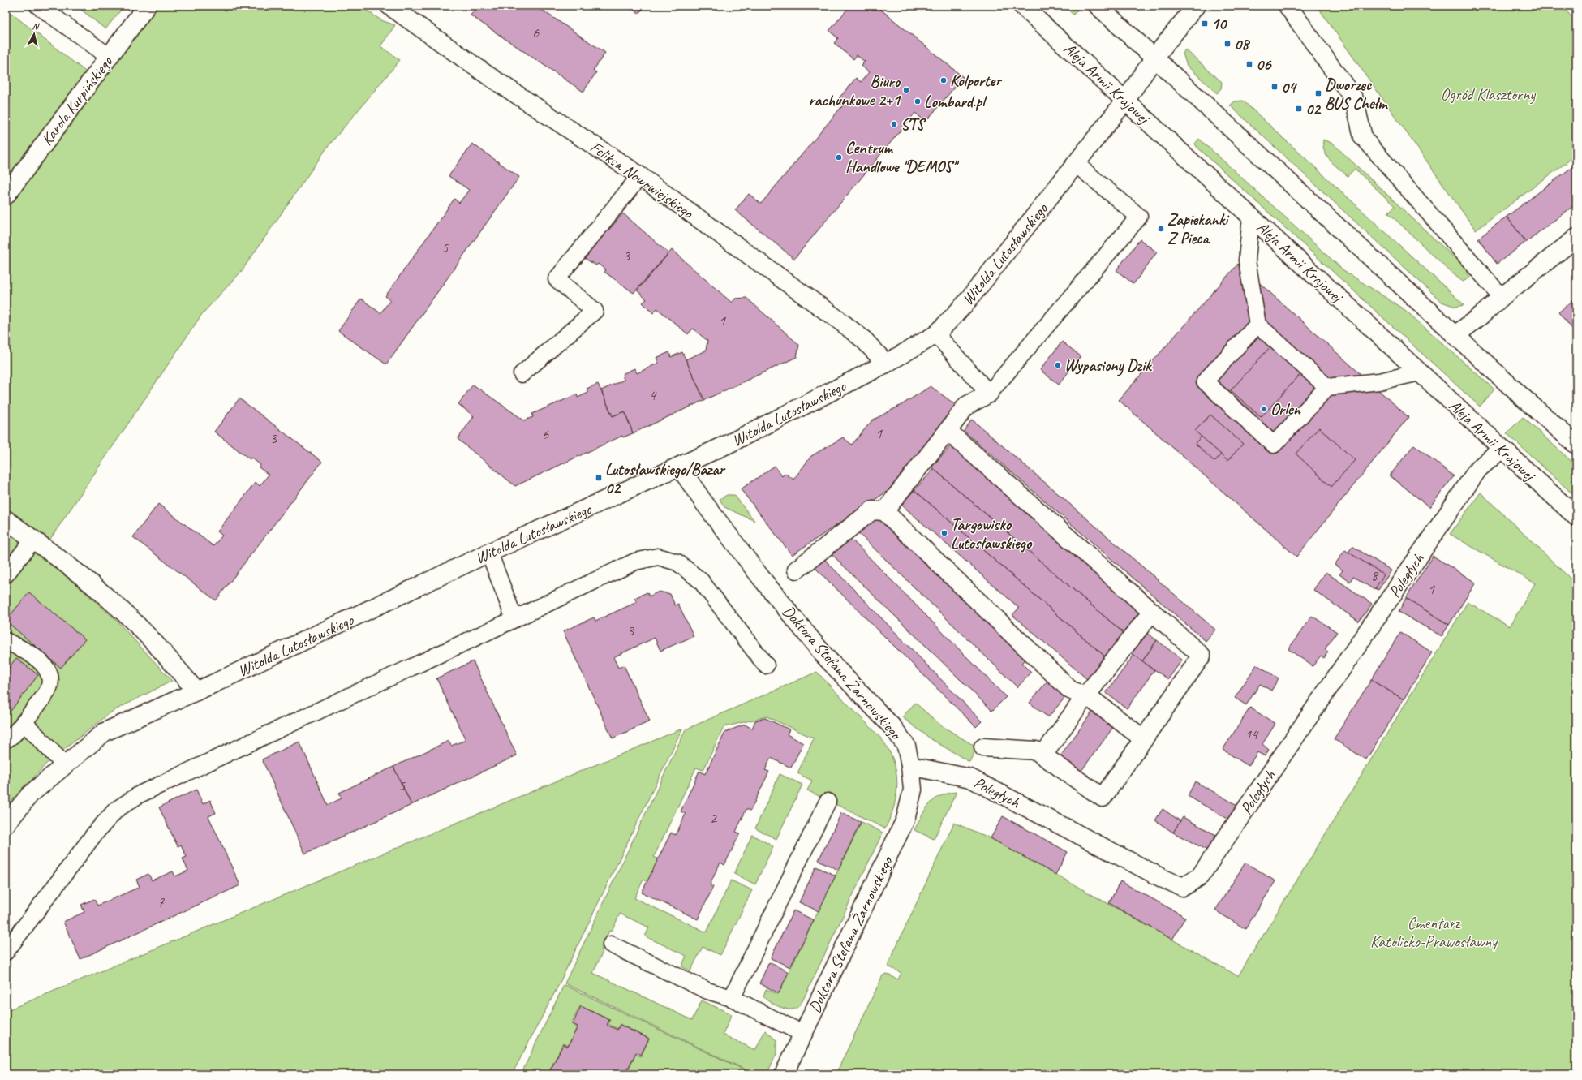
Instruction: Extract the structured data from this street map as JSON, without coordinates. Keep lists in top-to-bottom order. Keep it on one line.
{"streets":{"street":["Aleja Armii Krajowej","Karola Kurpińskiego","Feliksa Nowowiejskiego","Witolda Lutosławskiego","Poległych","Doktora Stefana Żarnowskiego"]},"crossings":[["Aleja Armii Krajowej","Witolda Lutosławskiego"],["Aleja Armii Krajowej","Poległych"],["Feliksa Nowowiejskiego","Witolda Lutosławskiego"],["Witolda Lutosławskiego","Doktora Stefana Żarnowskiego"],["Poległych","Doktora Stefana Żarnowskiego"]],"parks":["Ogród Klasztorny","Cmentarz Katolicko-Prawosławny"],"places":{"transit":["10","08","06","04","Dworzec BUS Chełm","02","Lutosławskiego/Bazar 02"],"other":["Kolporter","Biuro rachunkowe 2+1","Lombard.pl","STS","Centrum Handlowe \"DEMOS\"","Zapiekanki Z Pieca","Wypasiony Dzik","Orlen","Targowisko Lutosławskiego"]},"house_numbers":["6","5","3","1","4","1","6","3","8","1","3","14","5","2","7"],"north":"top"}
